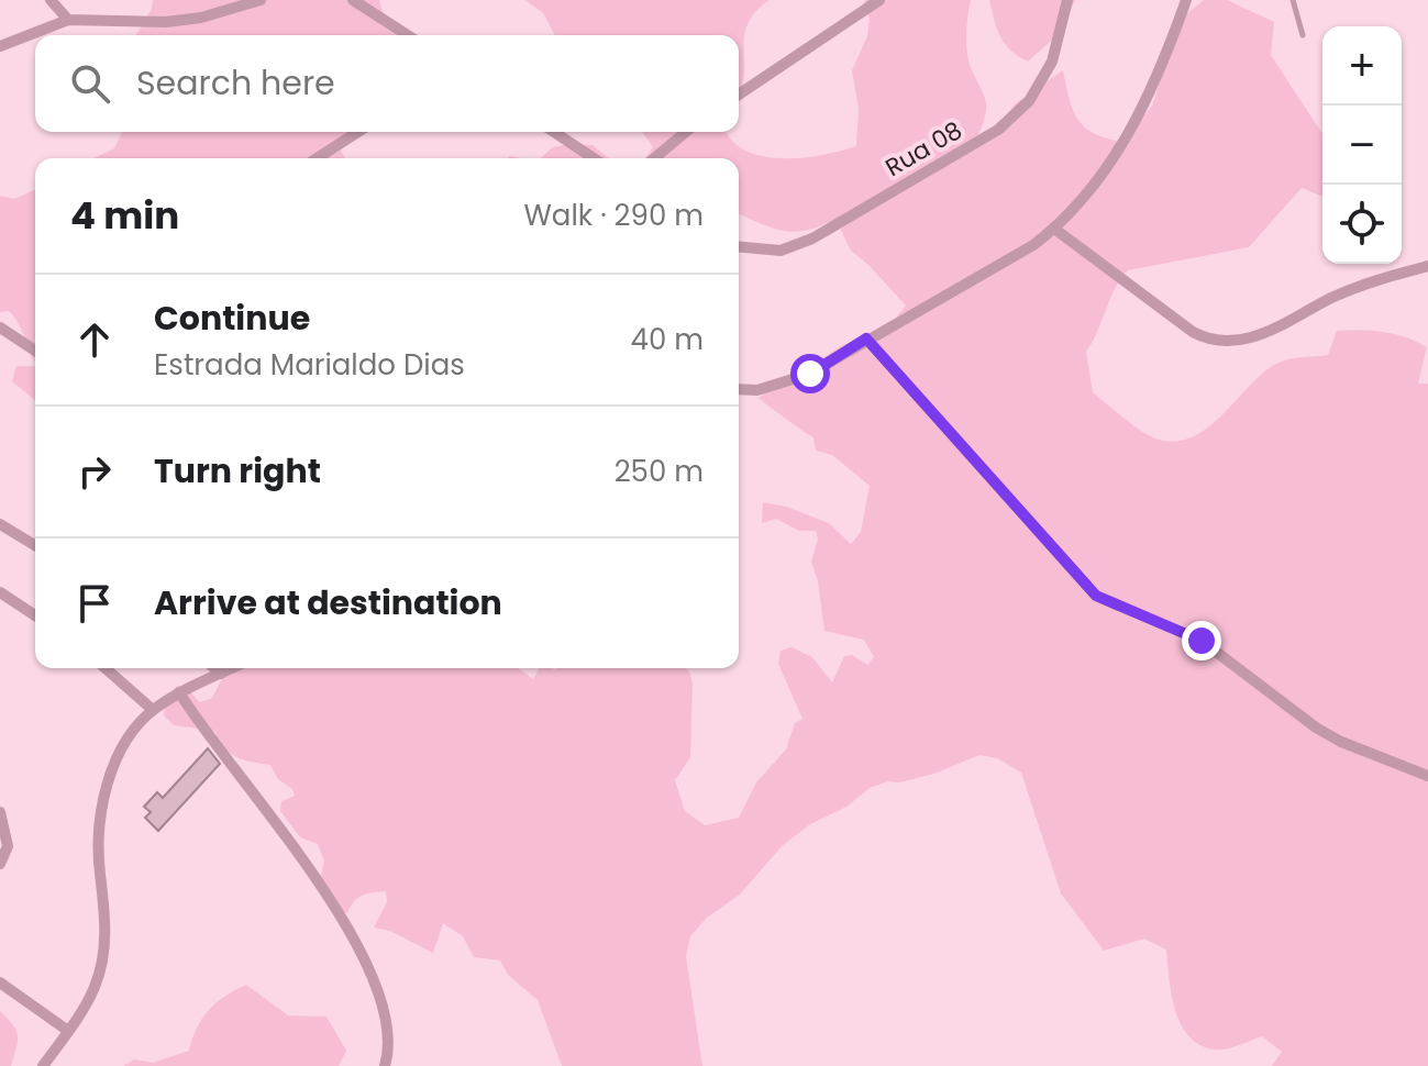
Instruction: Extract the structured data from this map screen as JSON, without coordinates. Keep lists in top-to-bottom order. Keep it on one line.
{"streets":{"street":["Rua 08"]},"page":{"map_buttons":["+","−"],"search":"Search here","heading":["4 min","Walk · 290 m"],"list":[["Continue","Estrada Marialdo Dias","40 m"],["Turn right","250 m"],"Arrive at destination"]}}
